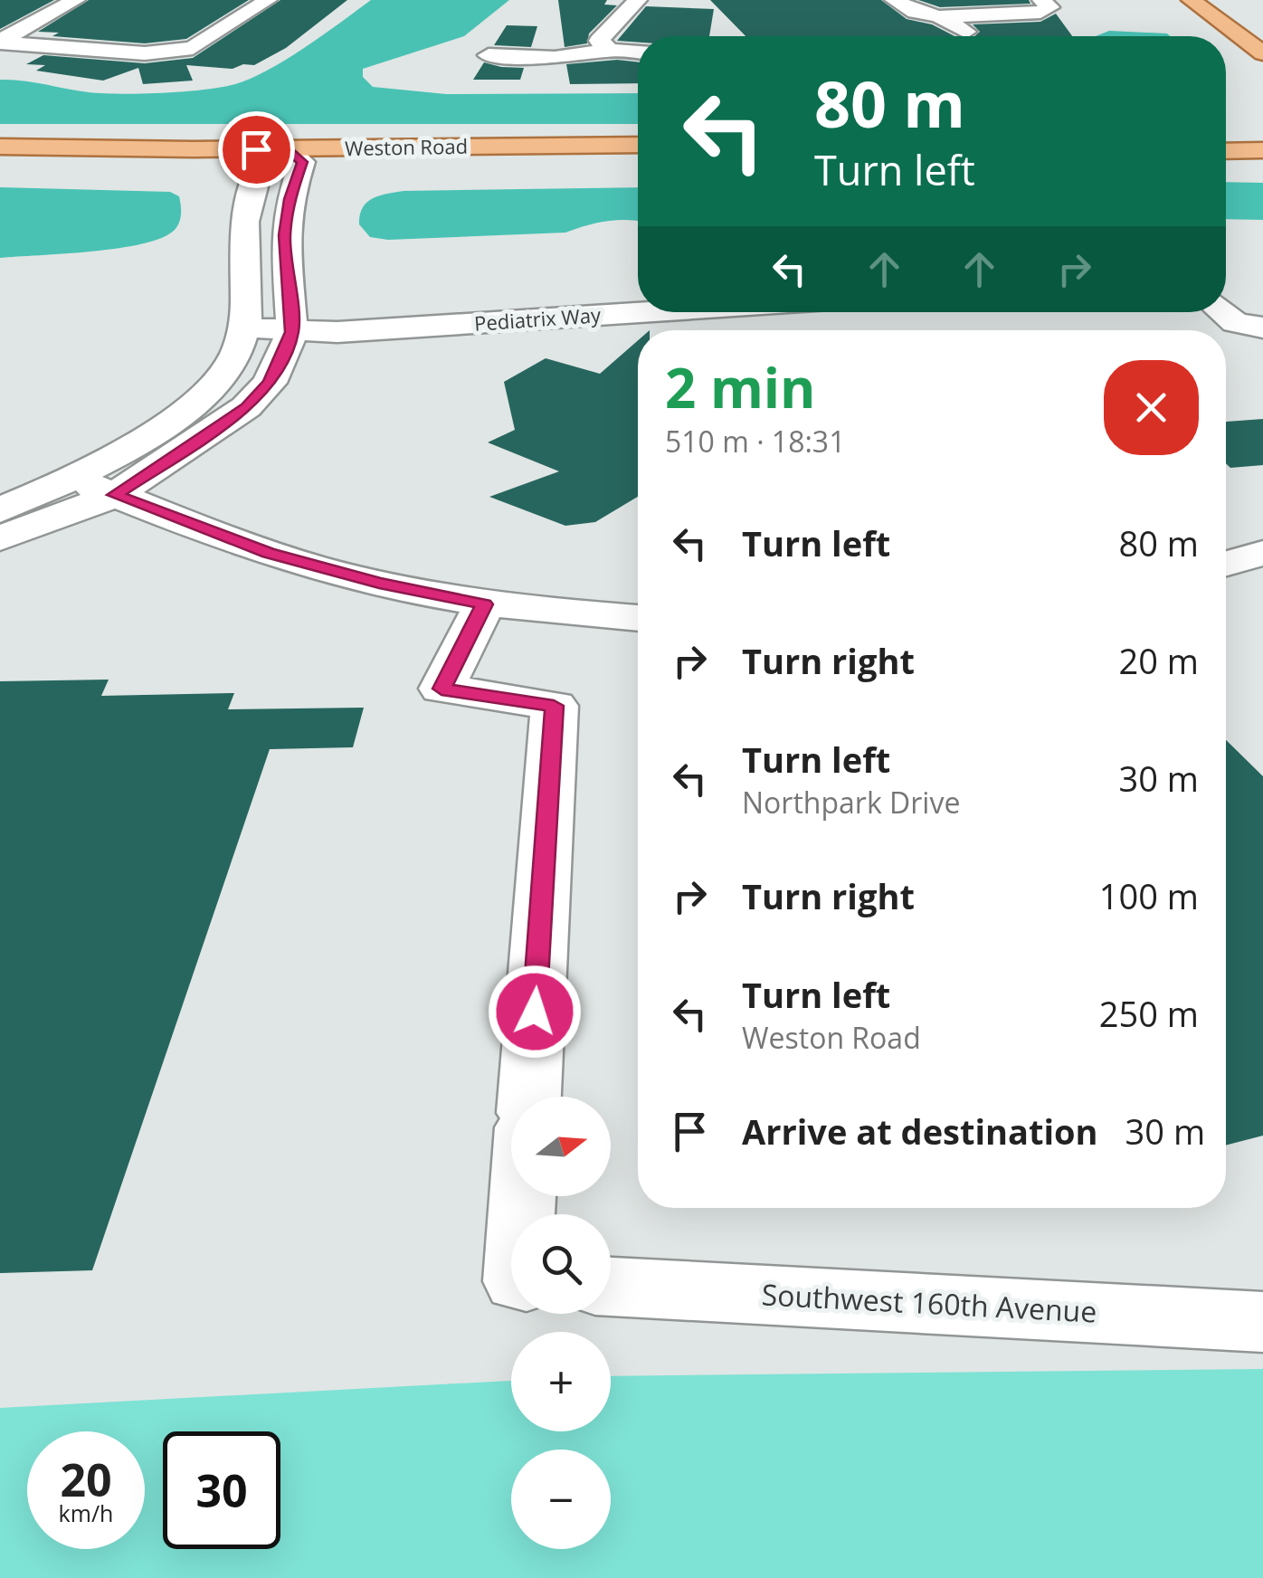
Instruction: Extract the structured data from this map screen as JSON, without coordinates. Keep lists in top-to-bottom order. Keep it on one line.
{"streets":{"main road":["Weston Road"],"street":["Pediatrix Way","Southwest 160th Avenue"]},"north":"right","page":{"turn":["80 m","Turn left"],"heading":["2 min","510 m · 18:31"],"list":[{"name":"Turn left","value":"80 m"},{"name":"Turn right","value":"20 m"},{"name":"Turn left","note":"Northpark Drive","value":"30 m"},{"name":"Turn right","value":"100 m"},{"name":"Turn left","note":"Weston Road","value":"250 m"},{"name":"Arrive at destination","value":"30 m"}],"map_buttons":["+","−"],"speed":"20 km/h","limit":"30"}}
